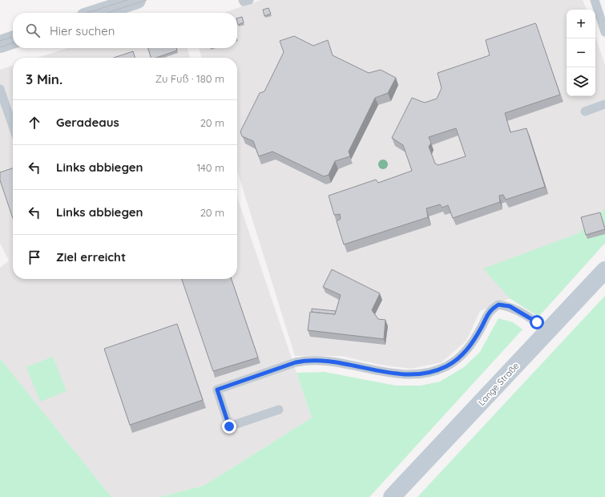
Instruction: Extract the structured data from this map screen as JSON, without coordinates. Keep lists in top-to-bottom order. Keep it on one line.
{"streets":{"main road":["Lange Straße"]},"page":{"map_buttons":["+","−"],"search":"Hier suchen","heading":["3 Min.","Zu Fuß · 180 m"],"list":[["Geradeaus","20 m"],["Links abbiegen","140 m"],["Links abbiegen","20 m"],"Ziel erreicht"]}}
